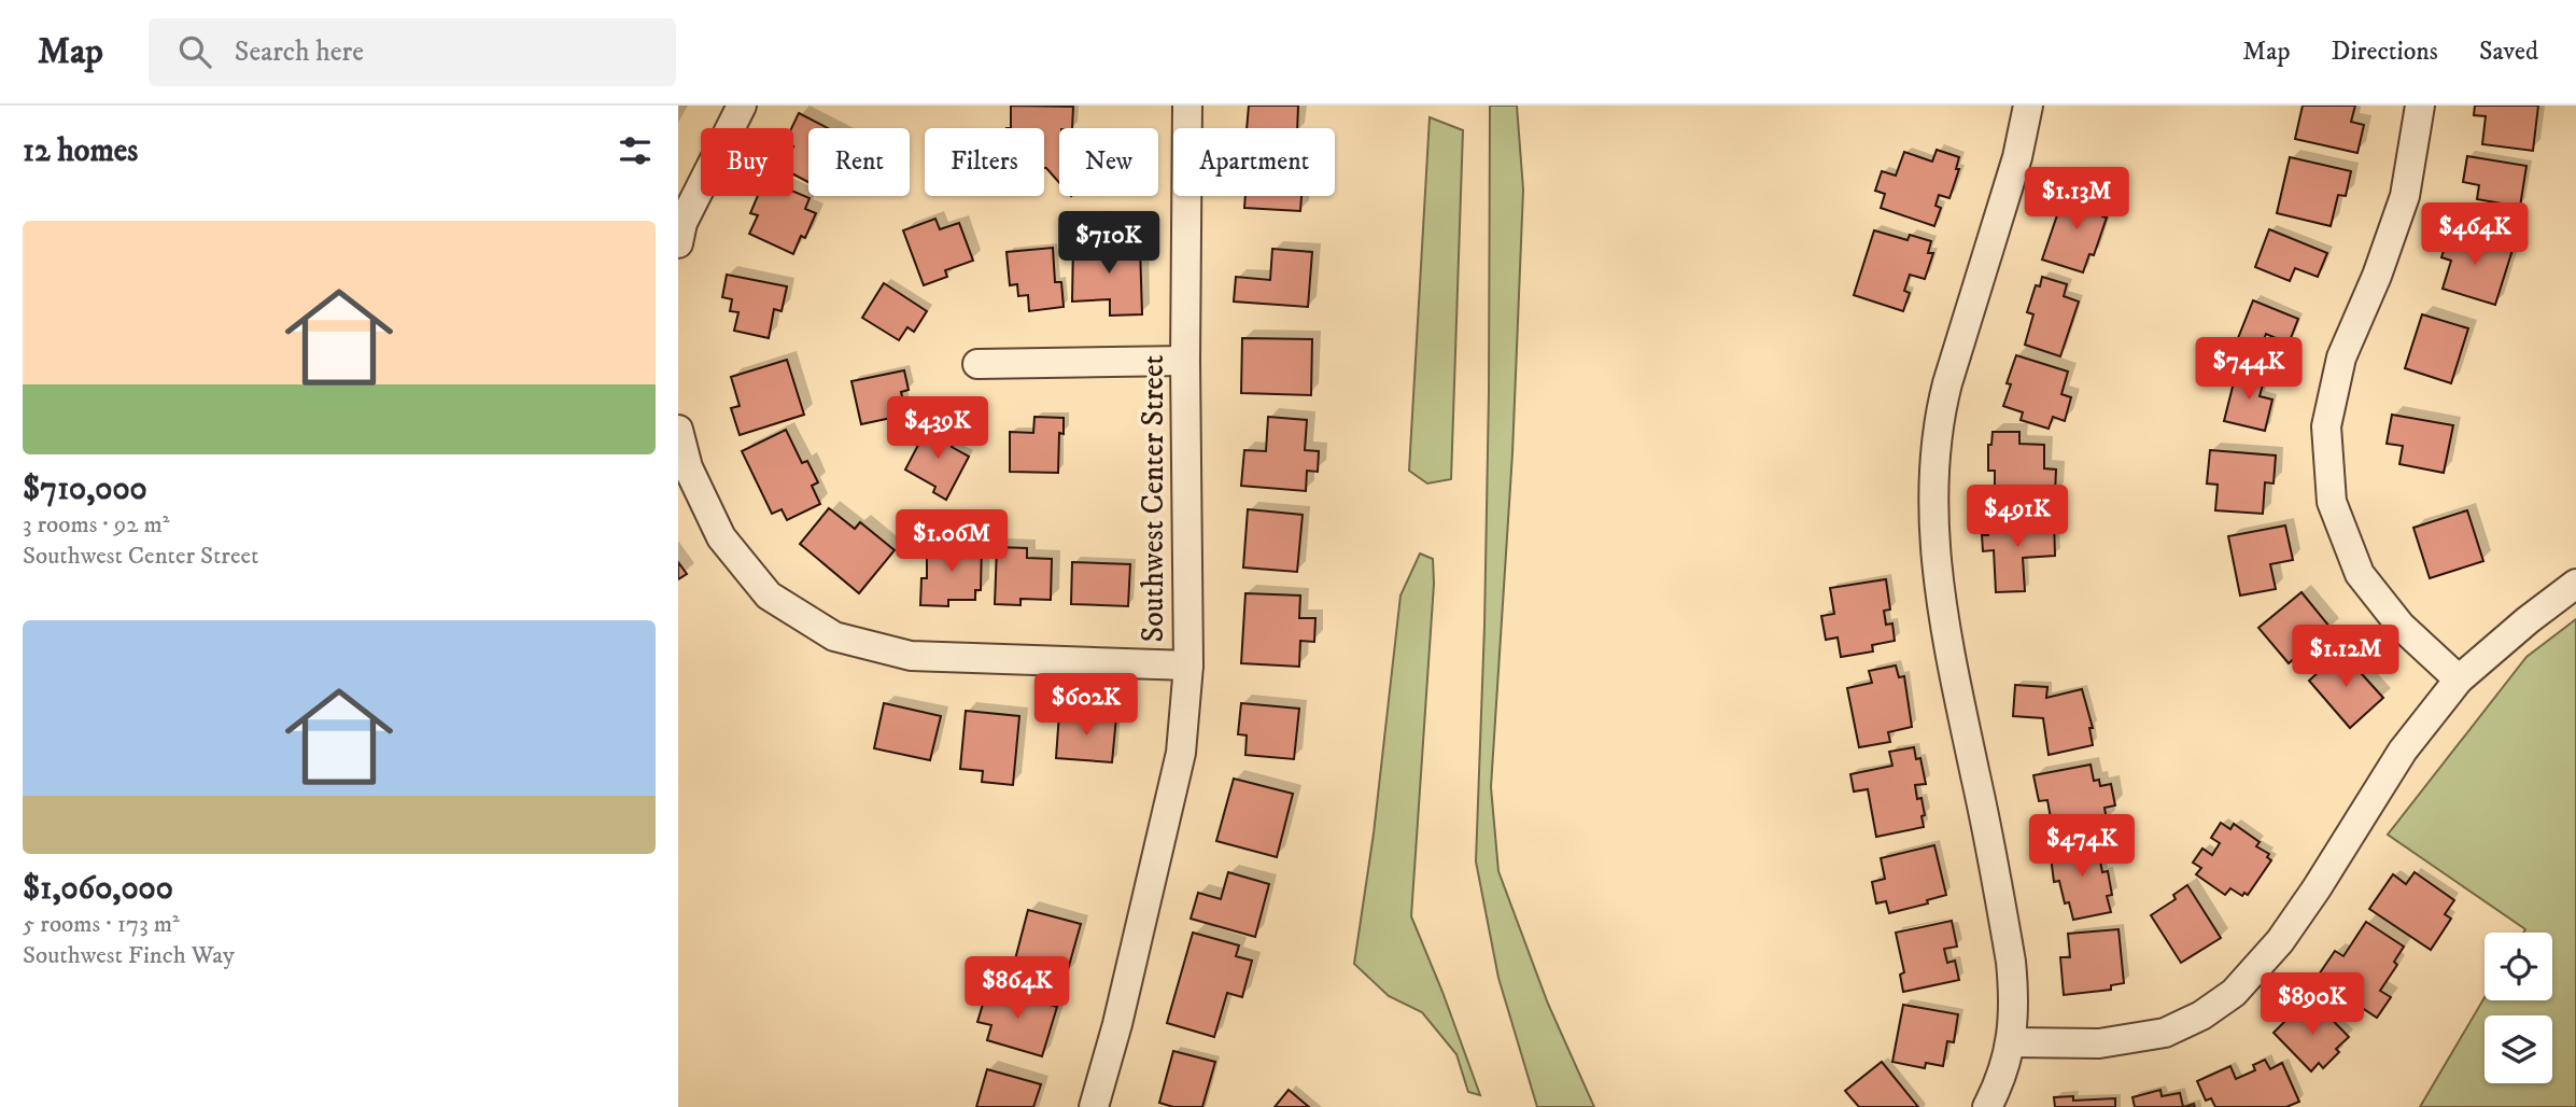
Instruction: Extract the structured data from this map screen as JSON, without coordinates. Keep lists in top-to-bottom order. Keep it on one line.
{"streets":{"street":["Southwest Center Street"]},"page":{"header":"Map","search":"Search here","nav":["Map","Directions","Saved"],"heading":"12 homes","chip":["Buy","Rent","Filters","New","Apartment"],"price":["$1.13M","$464K","$710K","$744K","$439K","$491K","$1.06M","$1.12M","$602K","$474K","$864K","$890K"],"list":[{"name":"$710,000","note":"3 rooms · 92 m² · Southwest Center Street"},{"name":"$1,060,000","note":"5 rooms · 173 m² · Southwest Finch Way"}]}}
